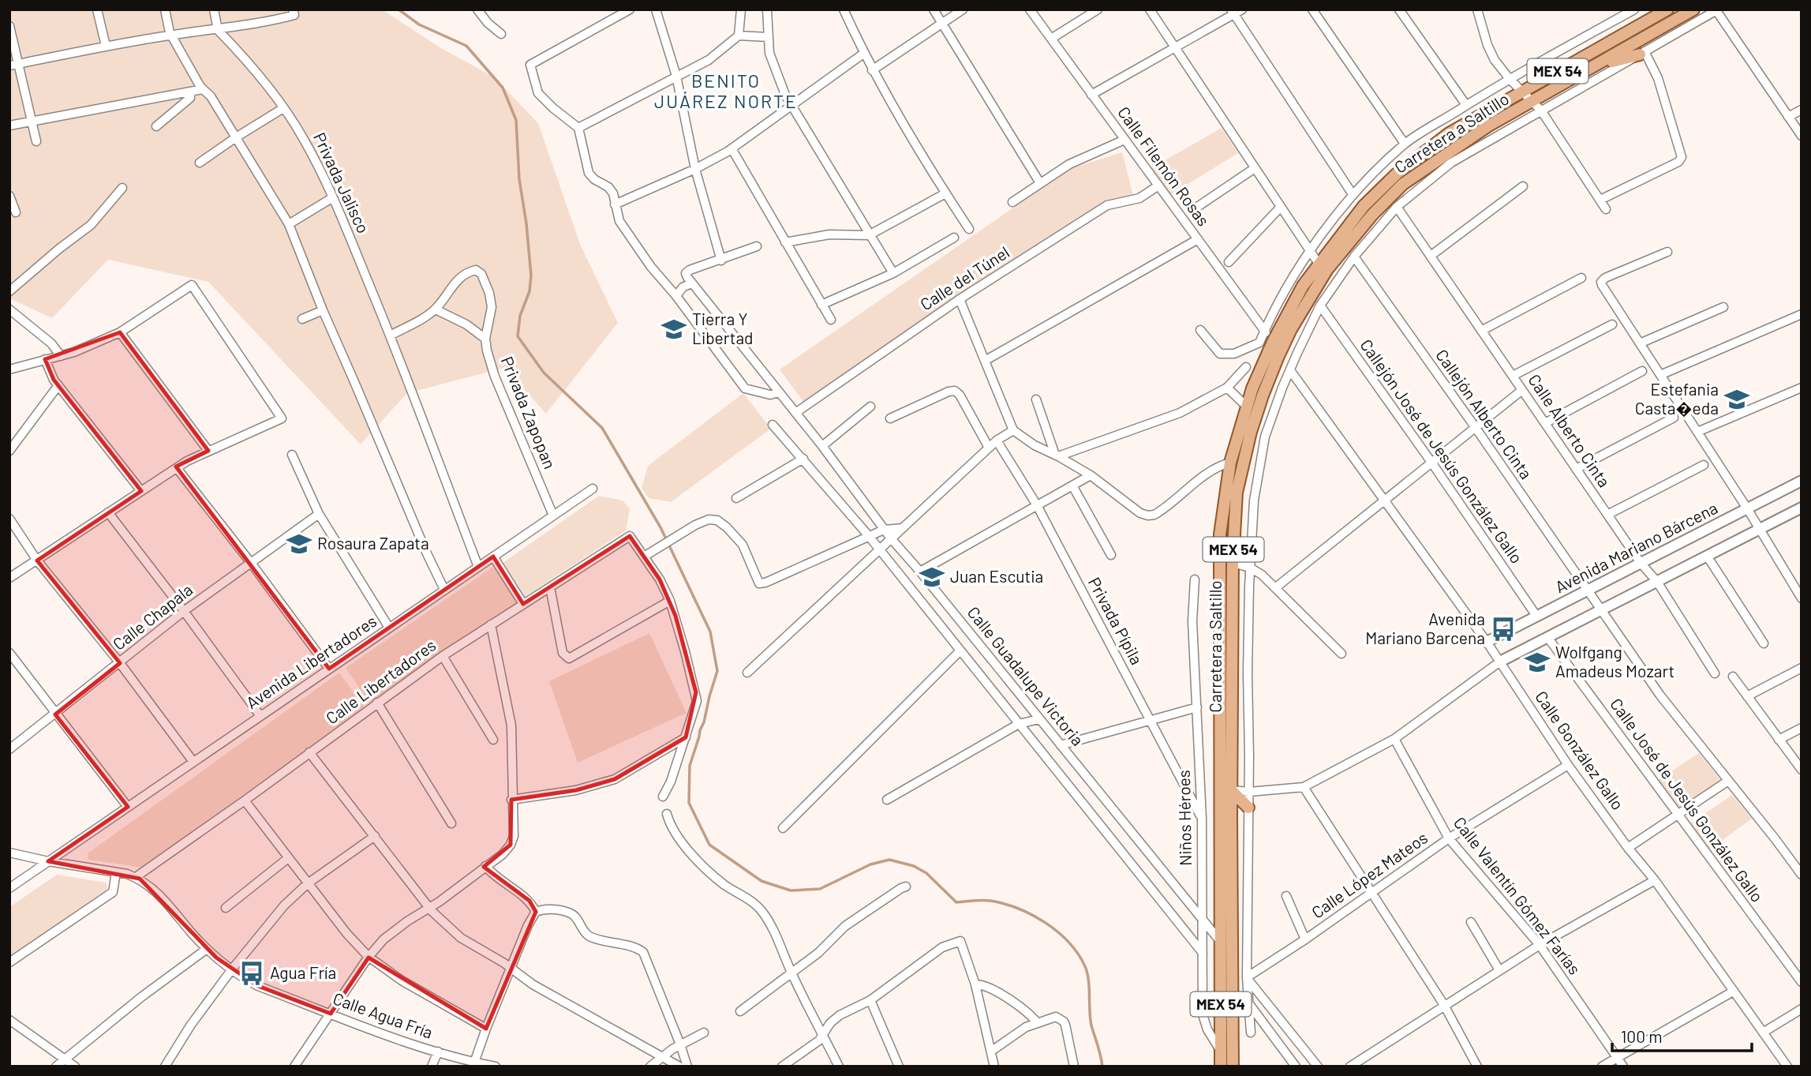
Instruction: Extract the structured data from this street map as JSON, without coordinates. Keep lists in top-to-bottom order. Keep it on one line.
{"streets":{"main road":["MEX 54","Carretera a Saltillo"],"street":["Calle Filemón Rosas","Privada Jalisco","Calle del Túnel","Privada Zapopan","Callejón Alberto Cinta","Calle Alberto Cinta","Callejón José de Jesús González Gallo","Avenida Mariano Bárcena","Calle Chapala","Privada Pípila","Avenida Libertadores","Calle Guadalupe Victoria","Calle Libertadores","Calle González Gallo","Calle José de Jesús González Gallo","Niños Héroes","Calle López Mateos","Calle Valentín Gómez Farías","Calle Agua Fría"]},"crossings":[["Carretera a Saltillo","Calle Filemón Rosas"],["Carretera a Saltillo","Callejón Alberto Cinta"],["Carretera a Saltillo","Calle Alberto Cinta"],["Carretera a Saltillo","Callejón José de Jesús González Gallo"],["Carretera a Saltillo","Calle Guadalupe Victoria"],["Carretera a Saltillo","Calle González Gallo"],["Carretera a Saltillo","Niños Héroes"],["Carretera a Saltillo","Calle López Mateos"],["Calle Filemón Rosas","Calle del Túnel"],["Privada Jalisco","Privada Zapopan"],["Privada Jalisco","Avenida Libertadores"],["Calle del Túnel","Calle Guadalupe Victoria"],["Privada Zapopan","Avenida Libertadores"],["Callejón Alberto Cinta","Avenida Mariano Bárcena"],["Calle Alberto Cinta","Avenida Mariano Bárcena"],["Callejón José de Jesús González Gallo","Avenida Mariano Bárcena"],["Avenida Mariano Bárcena","Calle González Gallo"],["Privada Pípila","Niños Héroes"],["Avenida Libertadores","Calle Agua Fría"],["Calle Guadalupe Victoria","Niños Héroes"],["Calle Libertadores","Calle Agua Fría"],["Calle González Gallo","Calle López Mateos"],["Calle López Mateos","Calle Valentín Gómez Farías"]],"districts":["BENITO JUÁREZ NORTE"],"places":{"school or university":["Tierra Y Libertad","Estefania Casta�eda","Rosaura Zapata","Juan Escutia","Wolfgang Amadeus Mozart"],"bus stop":["Avenida Mariano Barcena","Agua Fría"]},"scale_bar":"100 m"}
